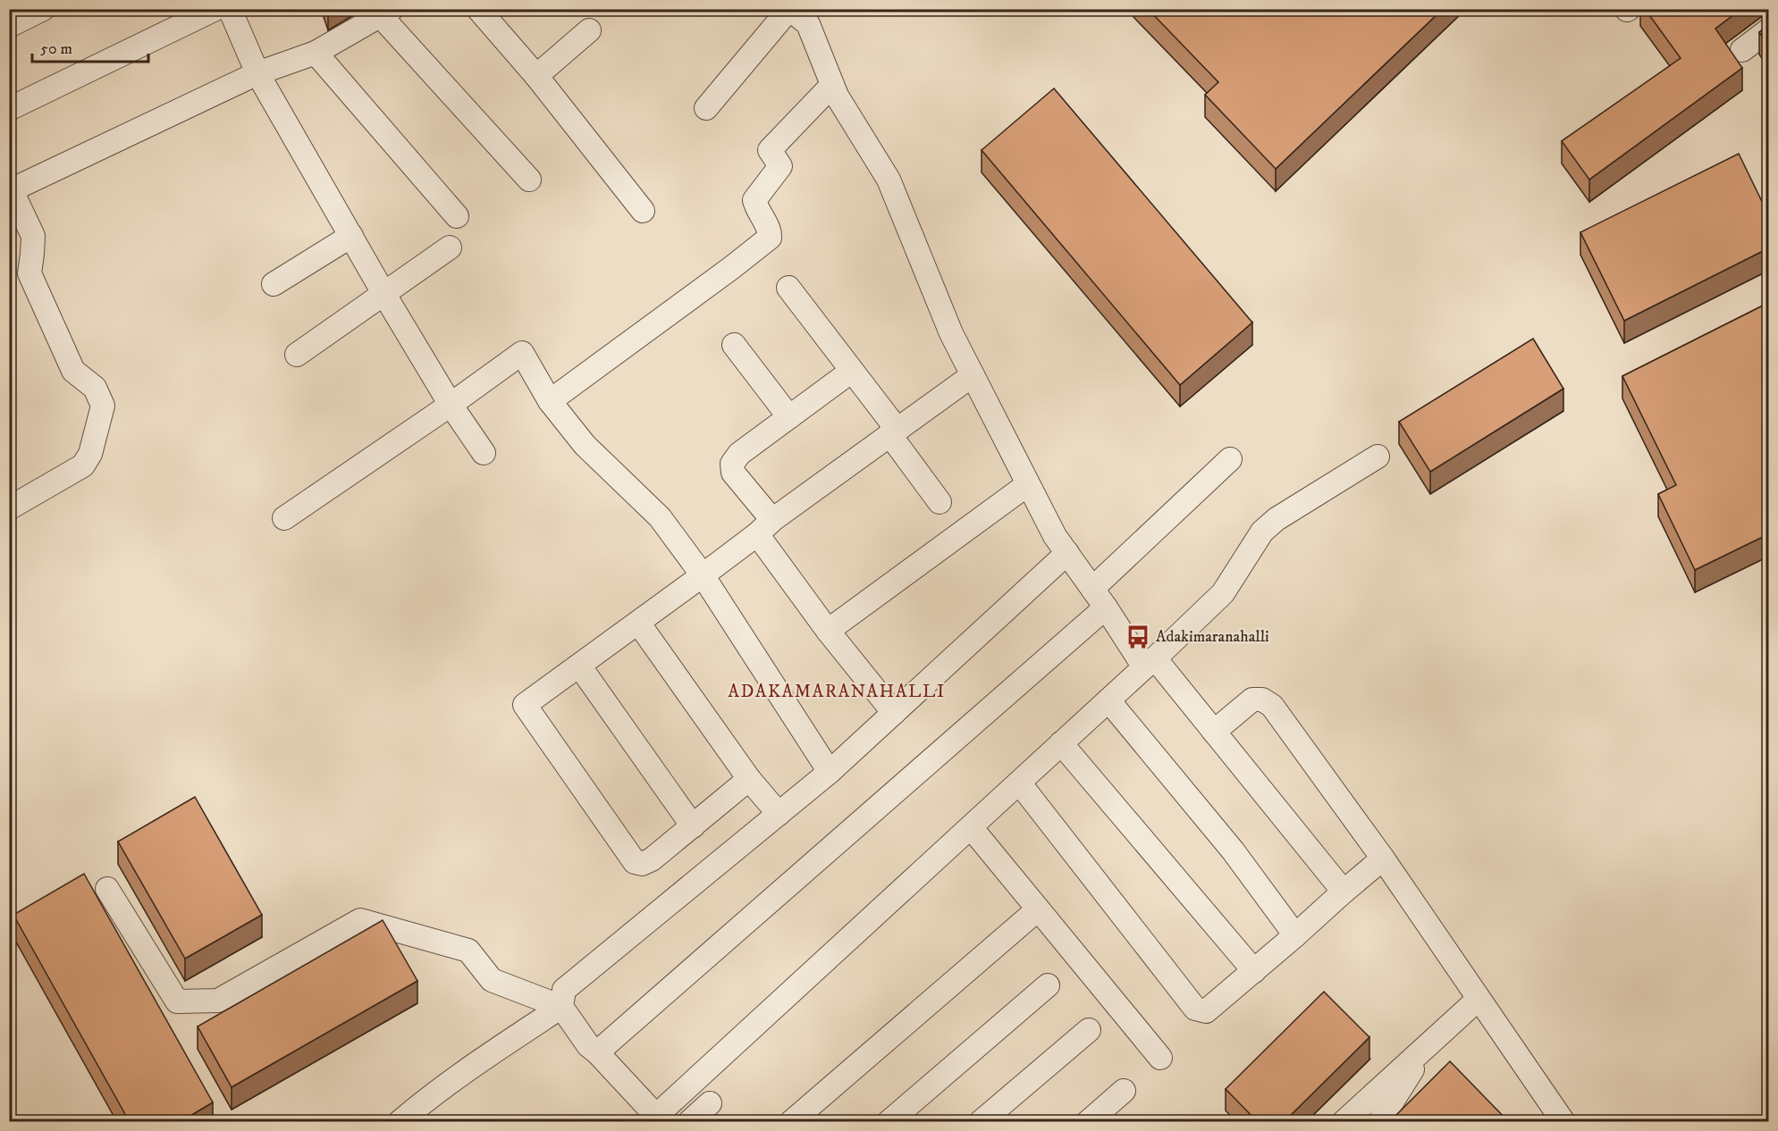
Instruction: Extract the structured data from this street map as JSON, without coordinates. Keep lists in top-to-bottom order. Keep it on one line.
{"districts":["ADAKAMARANAHALLI"],"places":{"bus stop":["Adakimaranahalli"]},"scale_bar":"50 m"}
